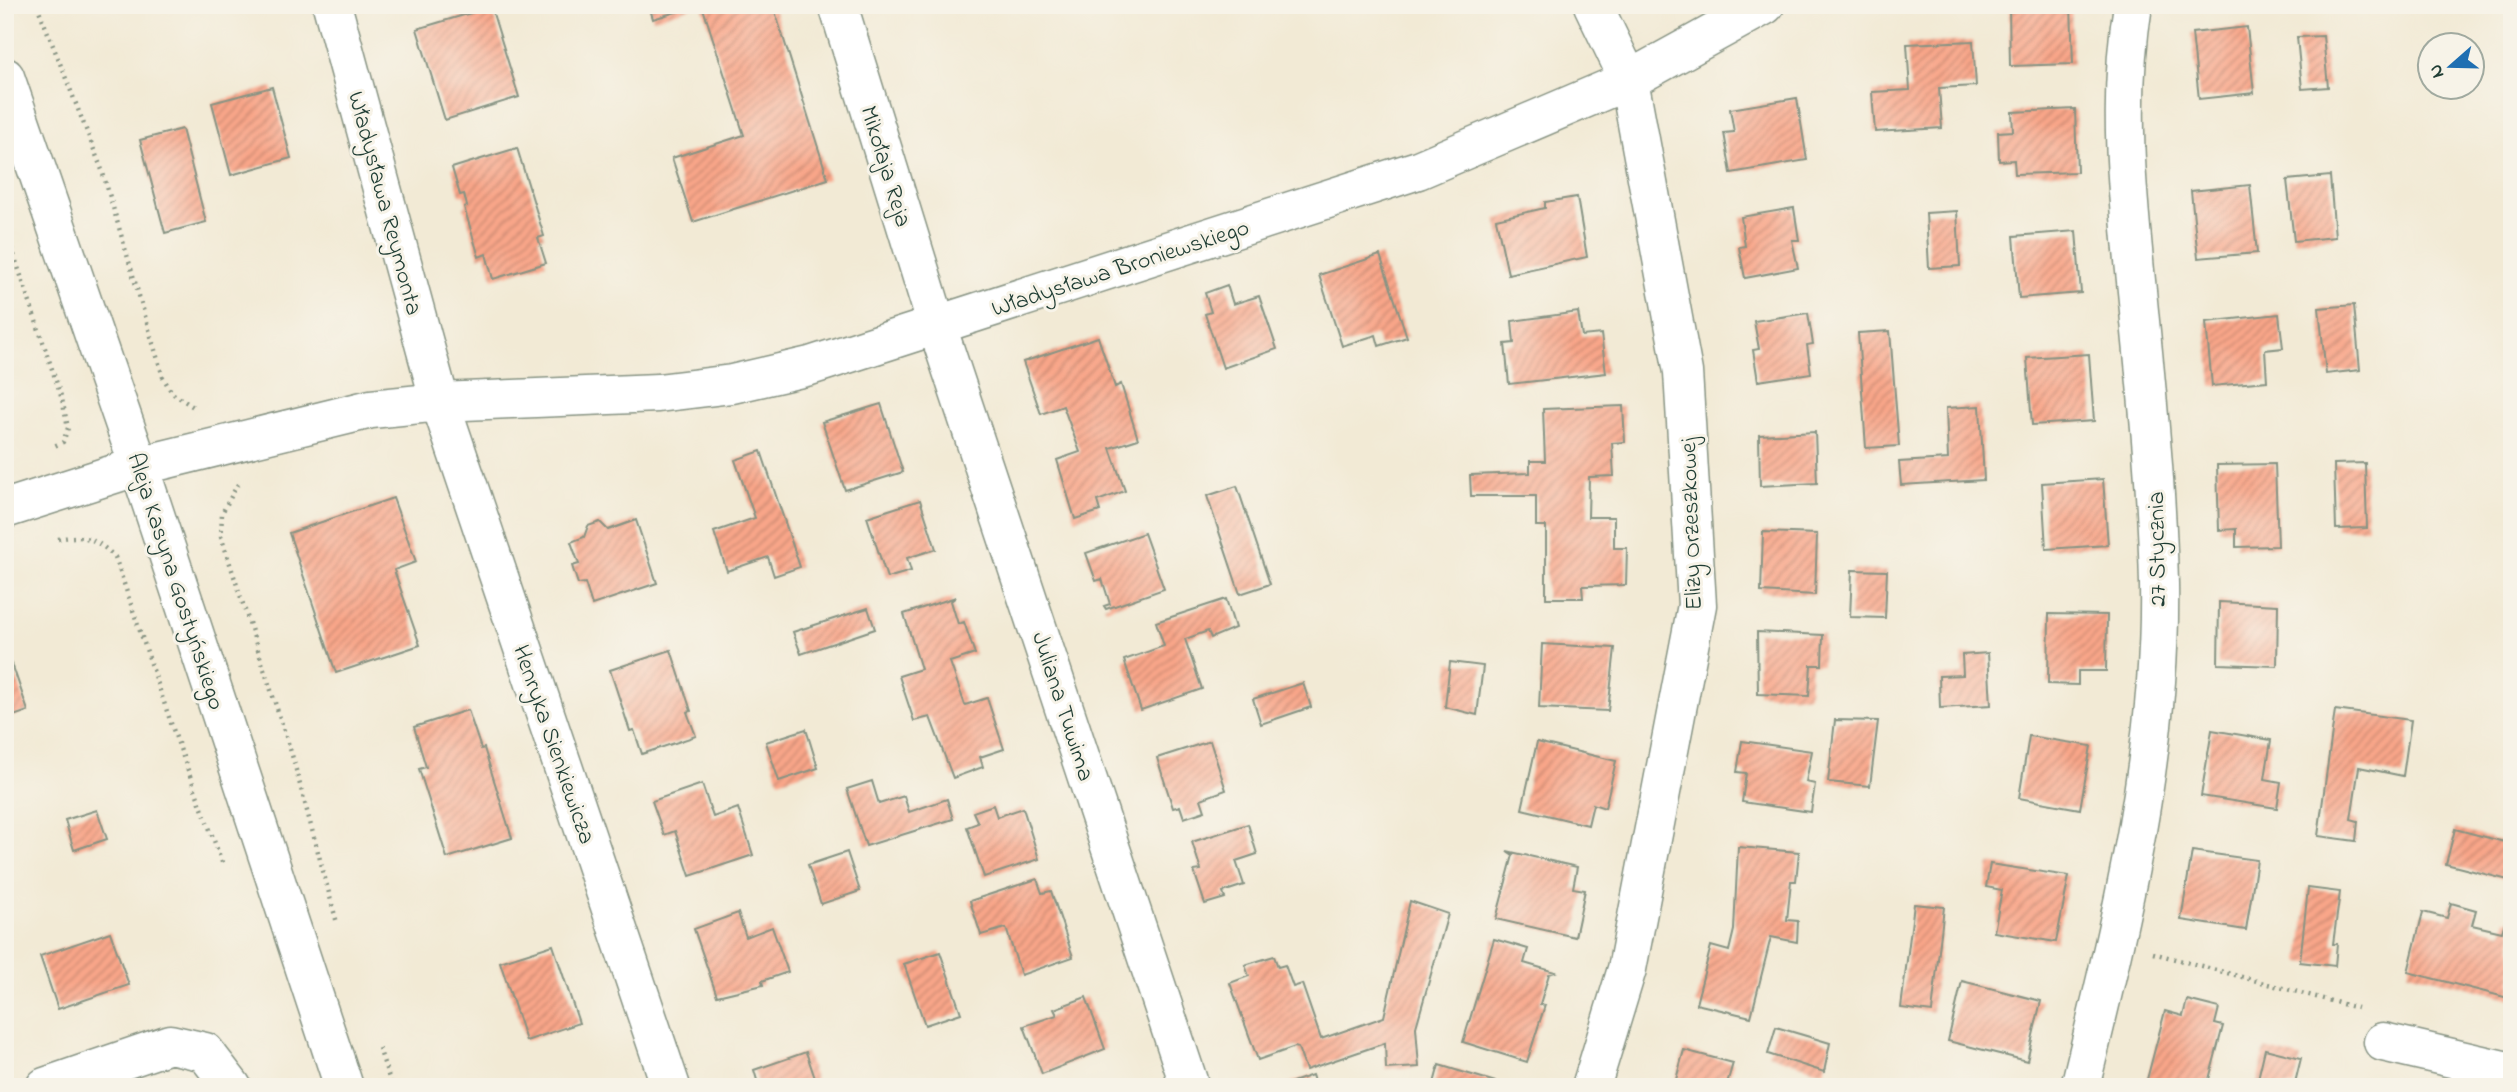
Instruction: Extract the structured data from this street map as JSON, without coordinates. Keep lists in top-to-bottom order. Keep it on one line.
{"streets":{"street":["Mikołaja Reja","Władysława Reymonta","Władysława Broniewskiego","Elizy Orzeszkowej","27 Stycznia","Aleja Kasyna Gostyńskiego","Juliana Tuwima","Henryka Sienkiewicza"]},"crossings":[["Mikołaja Reja","Władysława Broniewskiego"],["Mikołaja Reja","Juliana Tuwima"],["Władysława Reymonta","Władysława Broniewskiego"],["Władysława Reymonta","Henryka Sienkiewicza"],["Władysława Broniewskiego","Elizy Orzeszkowej"],["Władysława Broniewskiego","Aleja Kasyna Gostyńskiego"],["Władysława Broniewskiego","Juliana Tuwima"],["Władysława Broniewskiego","Henryka Sienkiewicza"]],"north":"left"}
